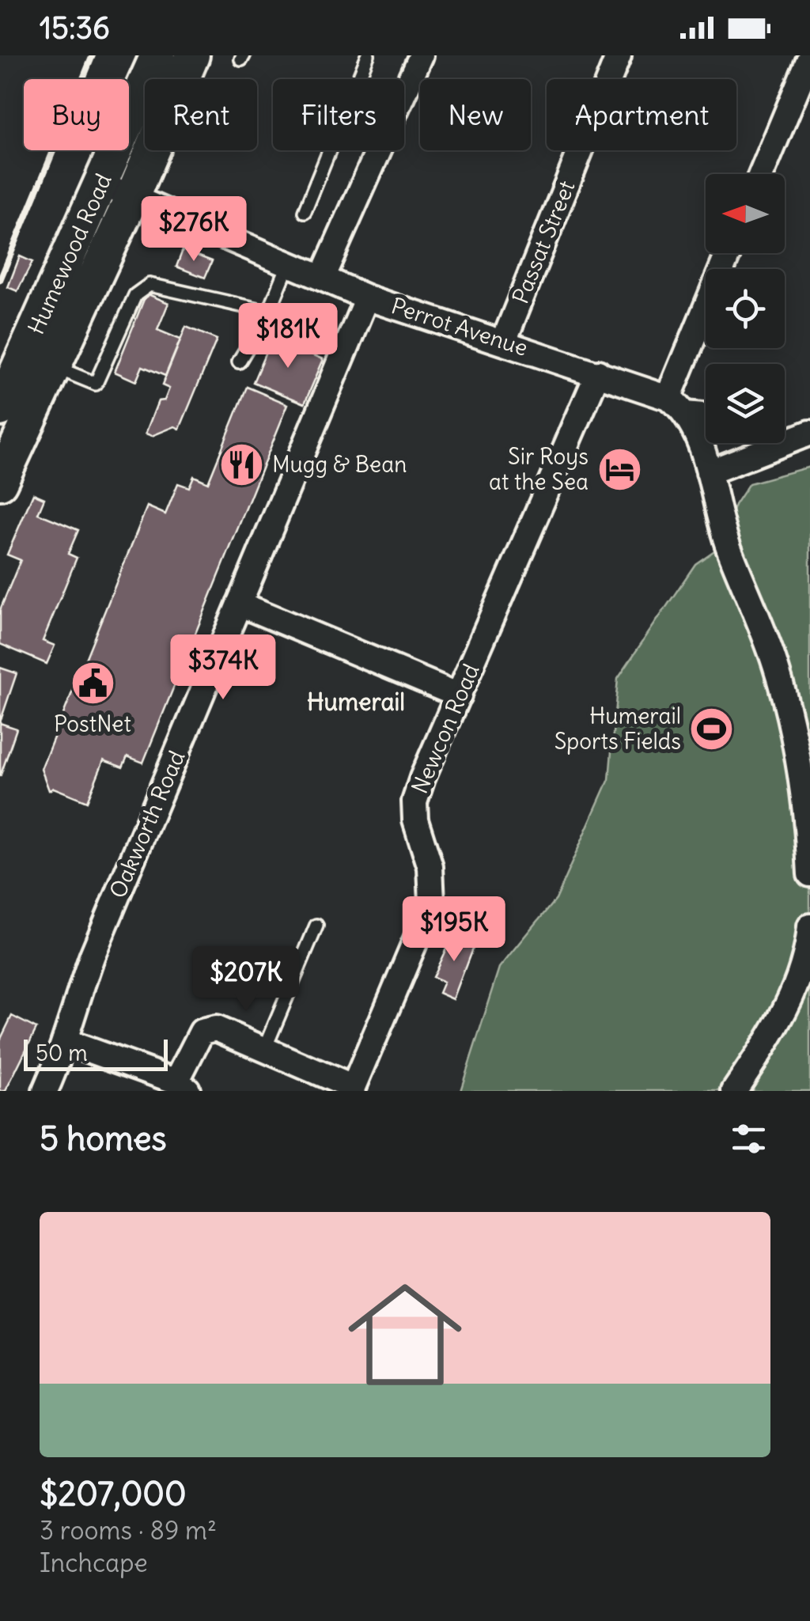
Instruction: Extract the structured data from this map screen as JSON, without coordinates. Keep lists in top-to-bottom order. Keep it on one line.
{"streets":{"main road":["Humewood Road"],"street":["Passat Street","Perrot Avenue","Newcon Road","Oakworth Road"]},"crossings":[["Passat Street","Perrot Avenue"],["Humewood Road","Perrot Avenue"],["Perrot Avenue","Newcon Road"],["Perrot Avenue","Oakworth Road"]],"districts":["Humerail"],"places":{"restaurant":["Mugg & Bean"],"hotel":["Sir Roys at the Sea"],"public building":["PostNet"],"sports":["Humerail Sports Fields"]},"scale_bar":"50 m","north":"left","page":{"status":"15:36","chip":["Buy","Rent","Filters","New","Apartment"],"price":["$276K","$181K","$374K","$195K","$207K"],"scale":"50 m","heading":"5 homes","list":[{"name":"$207,000","note":"3 rooms · 89 m² · Inchcape"}]}}
